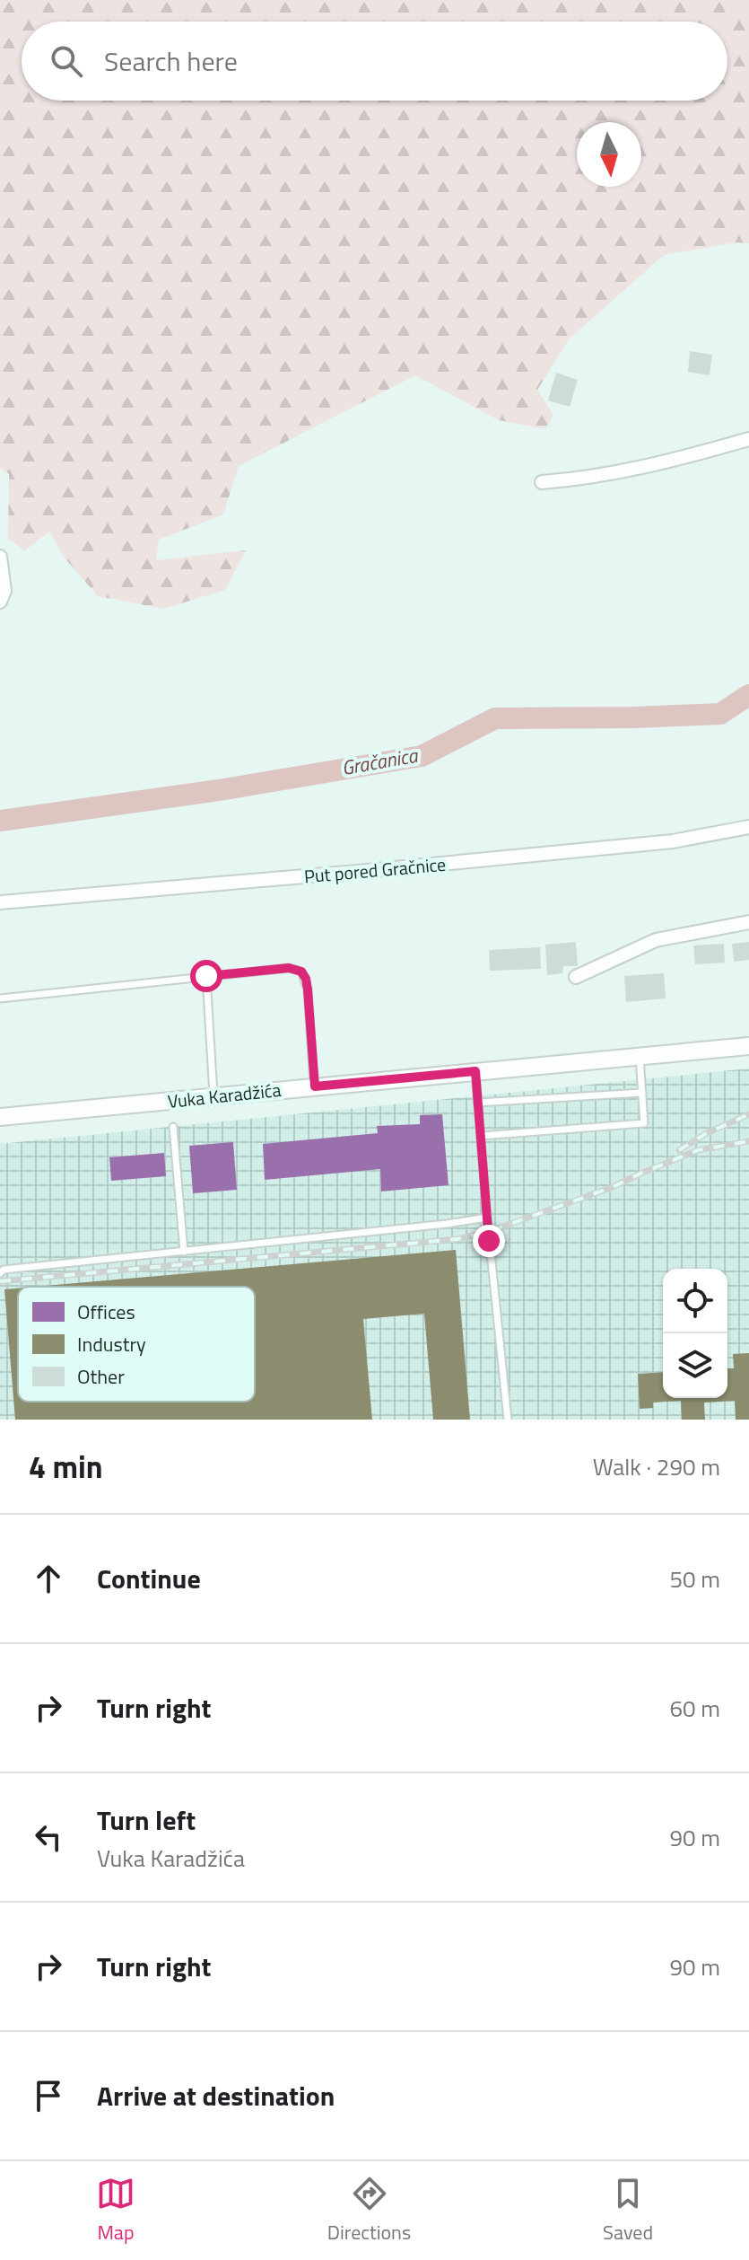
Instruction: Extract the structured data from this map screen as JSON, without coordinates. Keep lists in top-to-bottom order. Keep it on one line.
{"streets":{"street":["Put pored Gračnice","Vuka Karadžića"]},"water":["Gračanica"],"legend":["Offices","Industry","Other"],"north":"bottom","page":{"search":"Search here","heading":["4 min","Walk · 290 m"],"list":[["Continue","50 m"],["Turn right","60 m"],["Turn left","Vuka Karadžića","90 m"],["Turn right","90 m"],"Arrive at destination"],"nav":["Map","Directions","Saved"]}}
